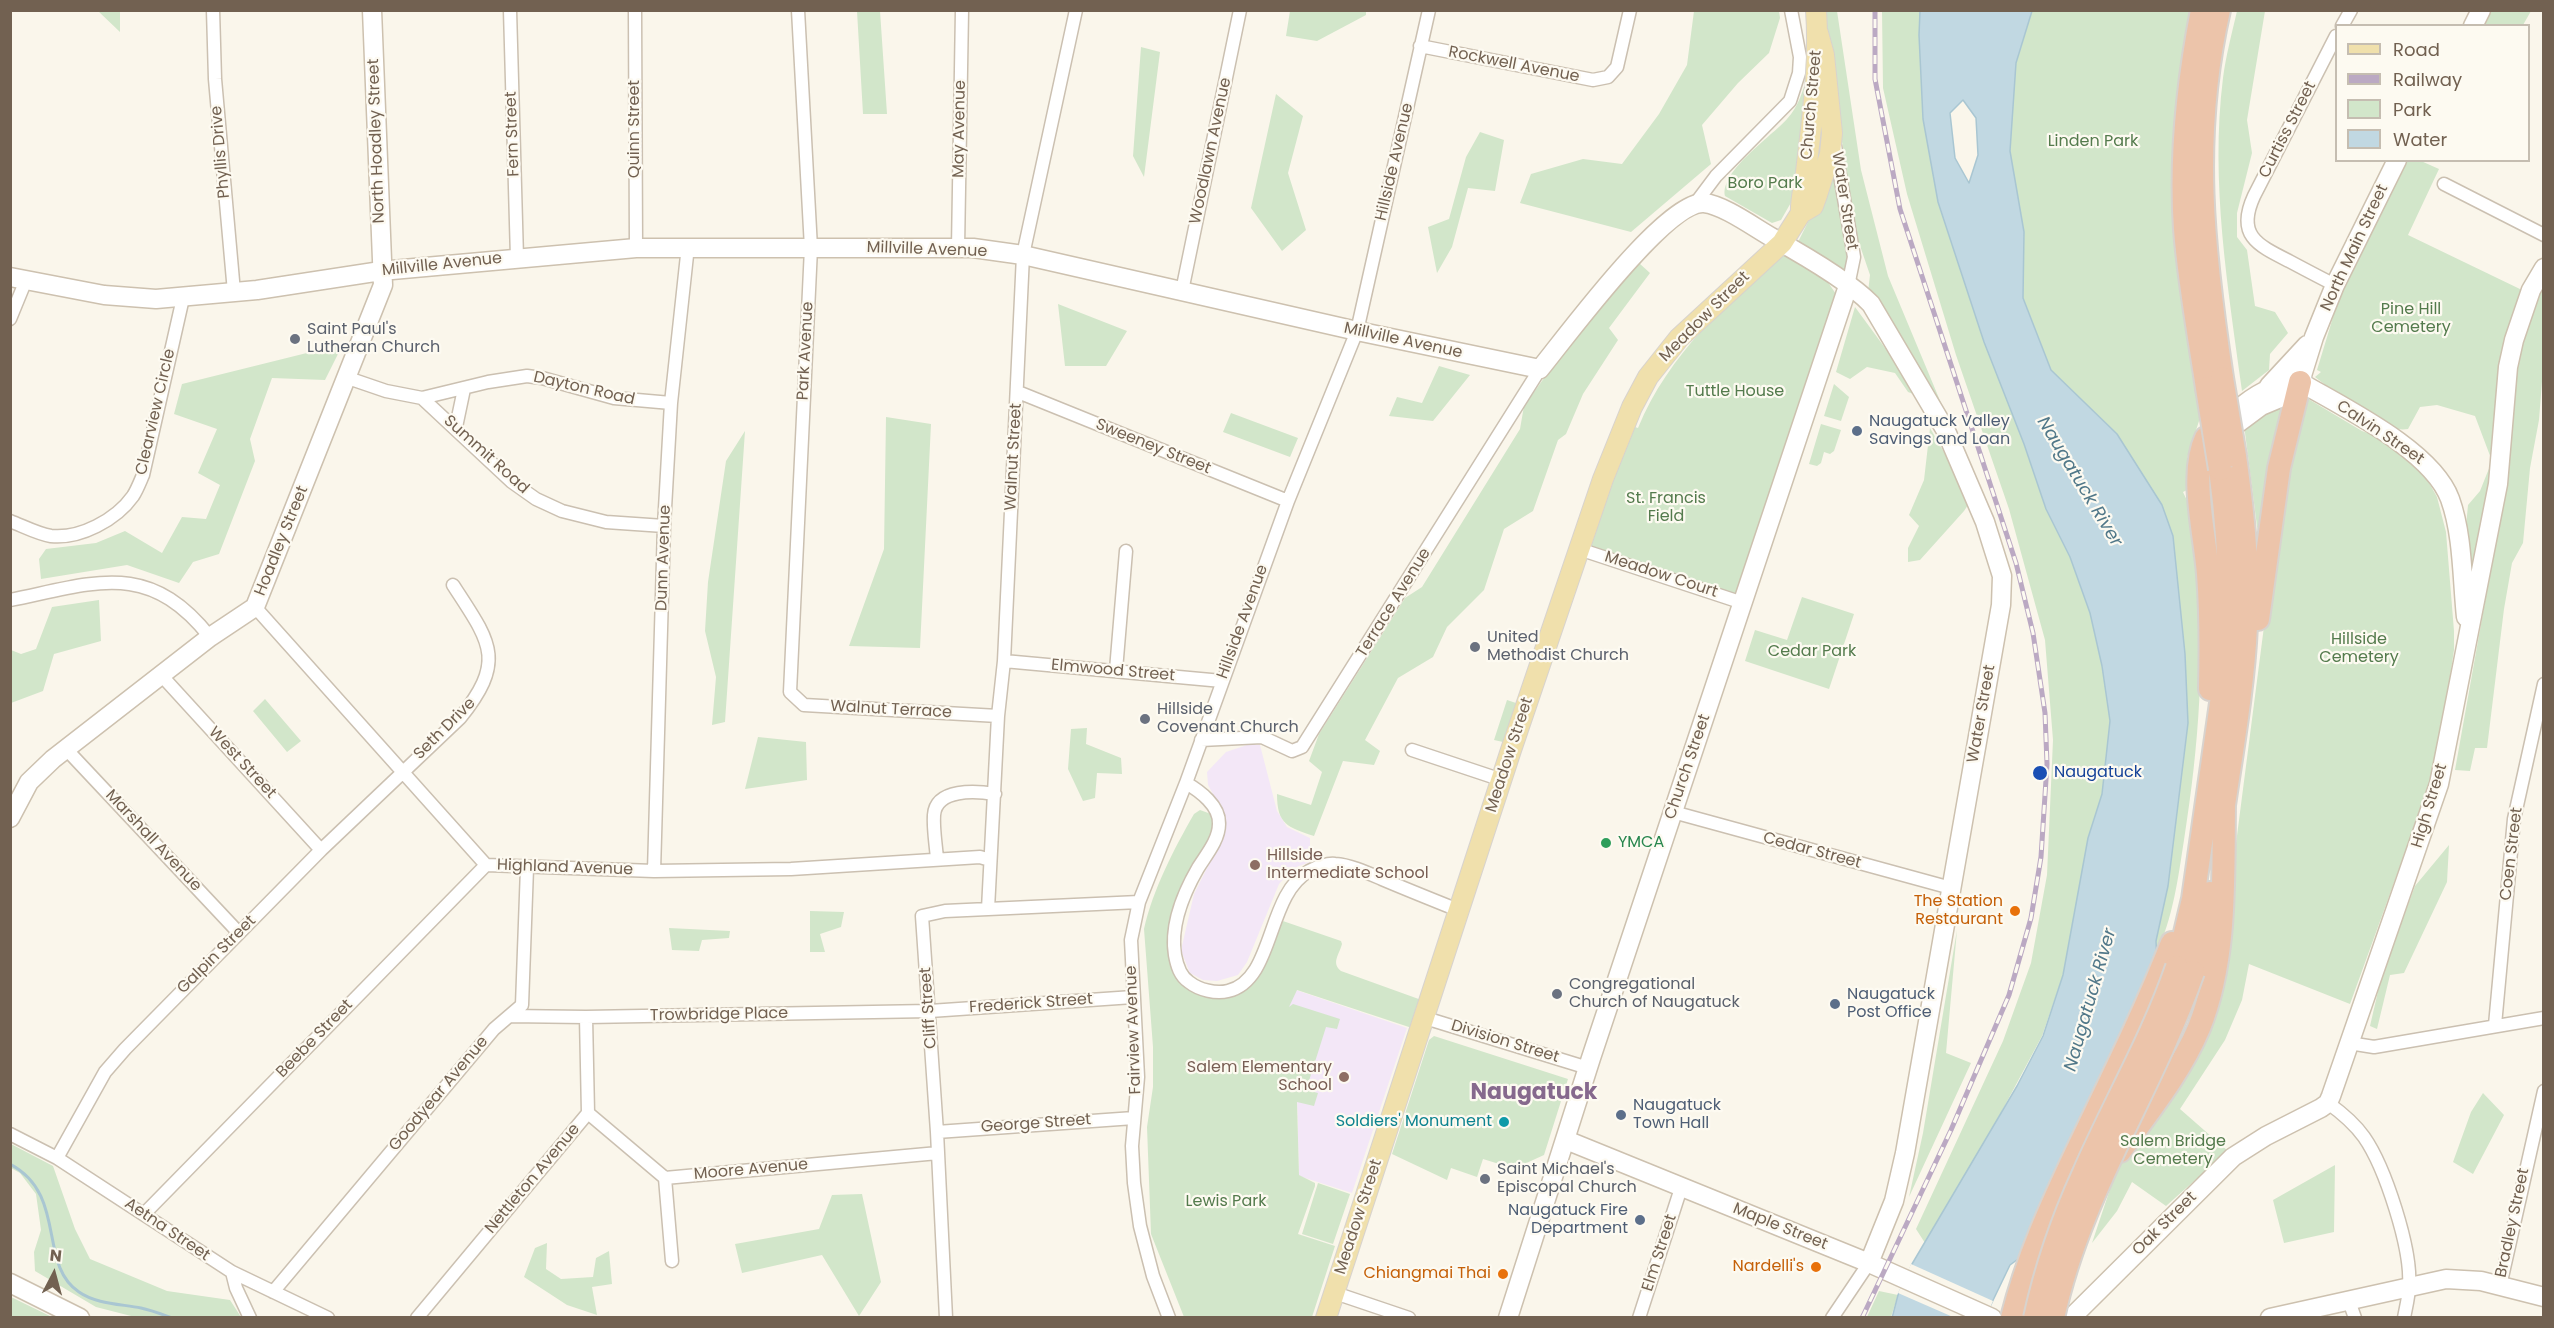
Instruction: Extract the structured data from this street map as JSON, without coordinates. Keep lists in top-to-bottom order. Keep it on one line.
{"streets":{"main road":["Church Street","Meadow Street"],"street":["Rockwell Avenue","Quinn Street","May Avenue","Curtiss Street","Fern Street","North Hoadley Street","Woodlawn Avenue","Phyllis Drive","Hillside Avenue","Water Street","North Main Street","Millville Avenue","Park Avenue","Dayton Road","Clearview Circle","Calvin Street","Sweeney Street","Summit Road","Walnut Street","Hoadley Street","Dunn Avenue","Meadow Court","Terrace Avenue","Elmwood Street","Walnut Terrace","Seth Drive","West Street","High Street","Marshall Avenue","Cedar Street","Coen Street","Highland Avenue","Galpin Street","Frederick Street","Cliff Street","Trowbridge Place","Fairview Avenue","Beebe Street","Division Street","Goodyear Avenue","George Street","Moore Avenue","Nettleton Avenue","Bradley Street","Oak Street","Maple Street","Aetna Street","Elm Street"]},"crossings":[["Rockwell Avenue","Hillside Avenue"],["Church Street","Water Street"],["Church Street","Meadow Street"],["Church Street","Meadow Court"],["Church Street","Cedar Street"],["Church Street","Division Street"],["Church Street","Maple Street"],["Quinn Street","Millville Avenue"],["May Avenue","Millville Avenue"],["Curtiss Street","North Main Street"],["Fern Street","Millville Avenue"],["North Hoadley Street","Millville Avenue"],["North Hoadley Street","Hoadley Street"],["Woodlawn Avenue","Millville Avenue"],["Phyllis Drive","Millville Avenue"],["Hillside Avenue","Millville Avenue"],["Hillside Avenue","Sweeney Street"],["Hillside Avenue","Terrace Avenue"],["Hillside Avenue","Elmwood Street"],["Hillside Avenue","Fairview Avenue"],["Water Street","Cedar Street"],["Water Street","Maple Street"],["North Main Street","Calvin Street"],["Millville Avenue","Park Avenue"],["Millville Avenue","Clearview Circle"],["Millville Avenue","Walnut Street"],["Millville Avenue","Hoadley Street"],["Millville Avenue","Dunn Avenue"],["Millville Avenue","Terrace Avenue"],["Meadow Street","Meadow Court"],["Meadow Street","Division Street"],["Park Avenue","Walnut Terrace"],["Dayton Road","Summit Road"],["Dayton Road","Dunn Avenue"],["Calvin Street","High Street"],["Sweeney Street","Walnut Street"],["Summit Road","Dunn Avenue"],["Walnut Street","Elmwood Street"],["Walnut Street","Walnut Terrace"],["Walnut Street","Highland Avenue"],["Walnut Street","Cliff Street"],["Hoadley Street","West Street"],["Hoadley Street","Marshall Avenue"],["Hoadley Street","Highland Avenue"],["Dunn Avenue","Highland Avenue"],["Seth Drive","Highland Avenue"],["Seth Drive","Galpin Street"],["West Street","Galpin Street"],["High Street","Oak Street"],["Marshall Avenue","Galpin Street"],["Highland Avenue","Galpin Street"],["Highland Avenue","Beebe Street"],["Highland Avenue","Goodyear Avenue"],["Galpin Street","Aetna Street"],["Frederick Street","Cliff Street"],["Frederick Street","Trowbridge Place"],["Frederick Street","Fairview Avenue"],["Cliff Street","Trowbridge Place"],["Cliff Street","Fairview Avenue"],["Cliff Street","George Street"],["Cliff Street","Moore Avenue"],["Trowbridge Place","Goodyear Avenue"],["Trowbridge Place","Nettleton Avenue"],["Fairview Avenue","George Street"],["Beebe Street","Aetna Street"],["Goodyear Avenue","Aetna Street"],["Maple Street","Elm Street"]],"districts":["Naugatuck"],"water":["Naugatuck River"],"parks":["Linden Park","Boro Park","Pine Hill Cemetery","Tuttle House","St. Francis Field","Hillside Cemetery","Cedar Park","Salem Bridge Cemetery","Lewis Park"],"places":["Saint Paul's Lutheran Church","Naugatuck Valley Savings and Loan","United Methodist Church","Hillside Covenant Church","Naugatuck","YMCA","Hillside Intermediate School","The Station Restaurant","Congregational Church of Naugatuck","Naugatuck Post Office","Salem Elementary School","Naugatuck Town Hall","Soldiers' Monument","Saint Michael's Episcopal Church","Naugatuck Fire Department","Nardelli's","Chiangmai Thai"],"legend":["Road","Railway","Park","Water"],"north":"top"}
